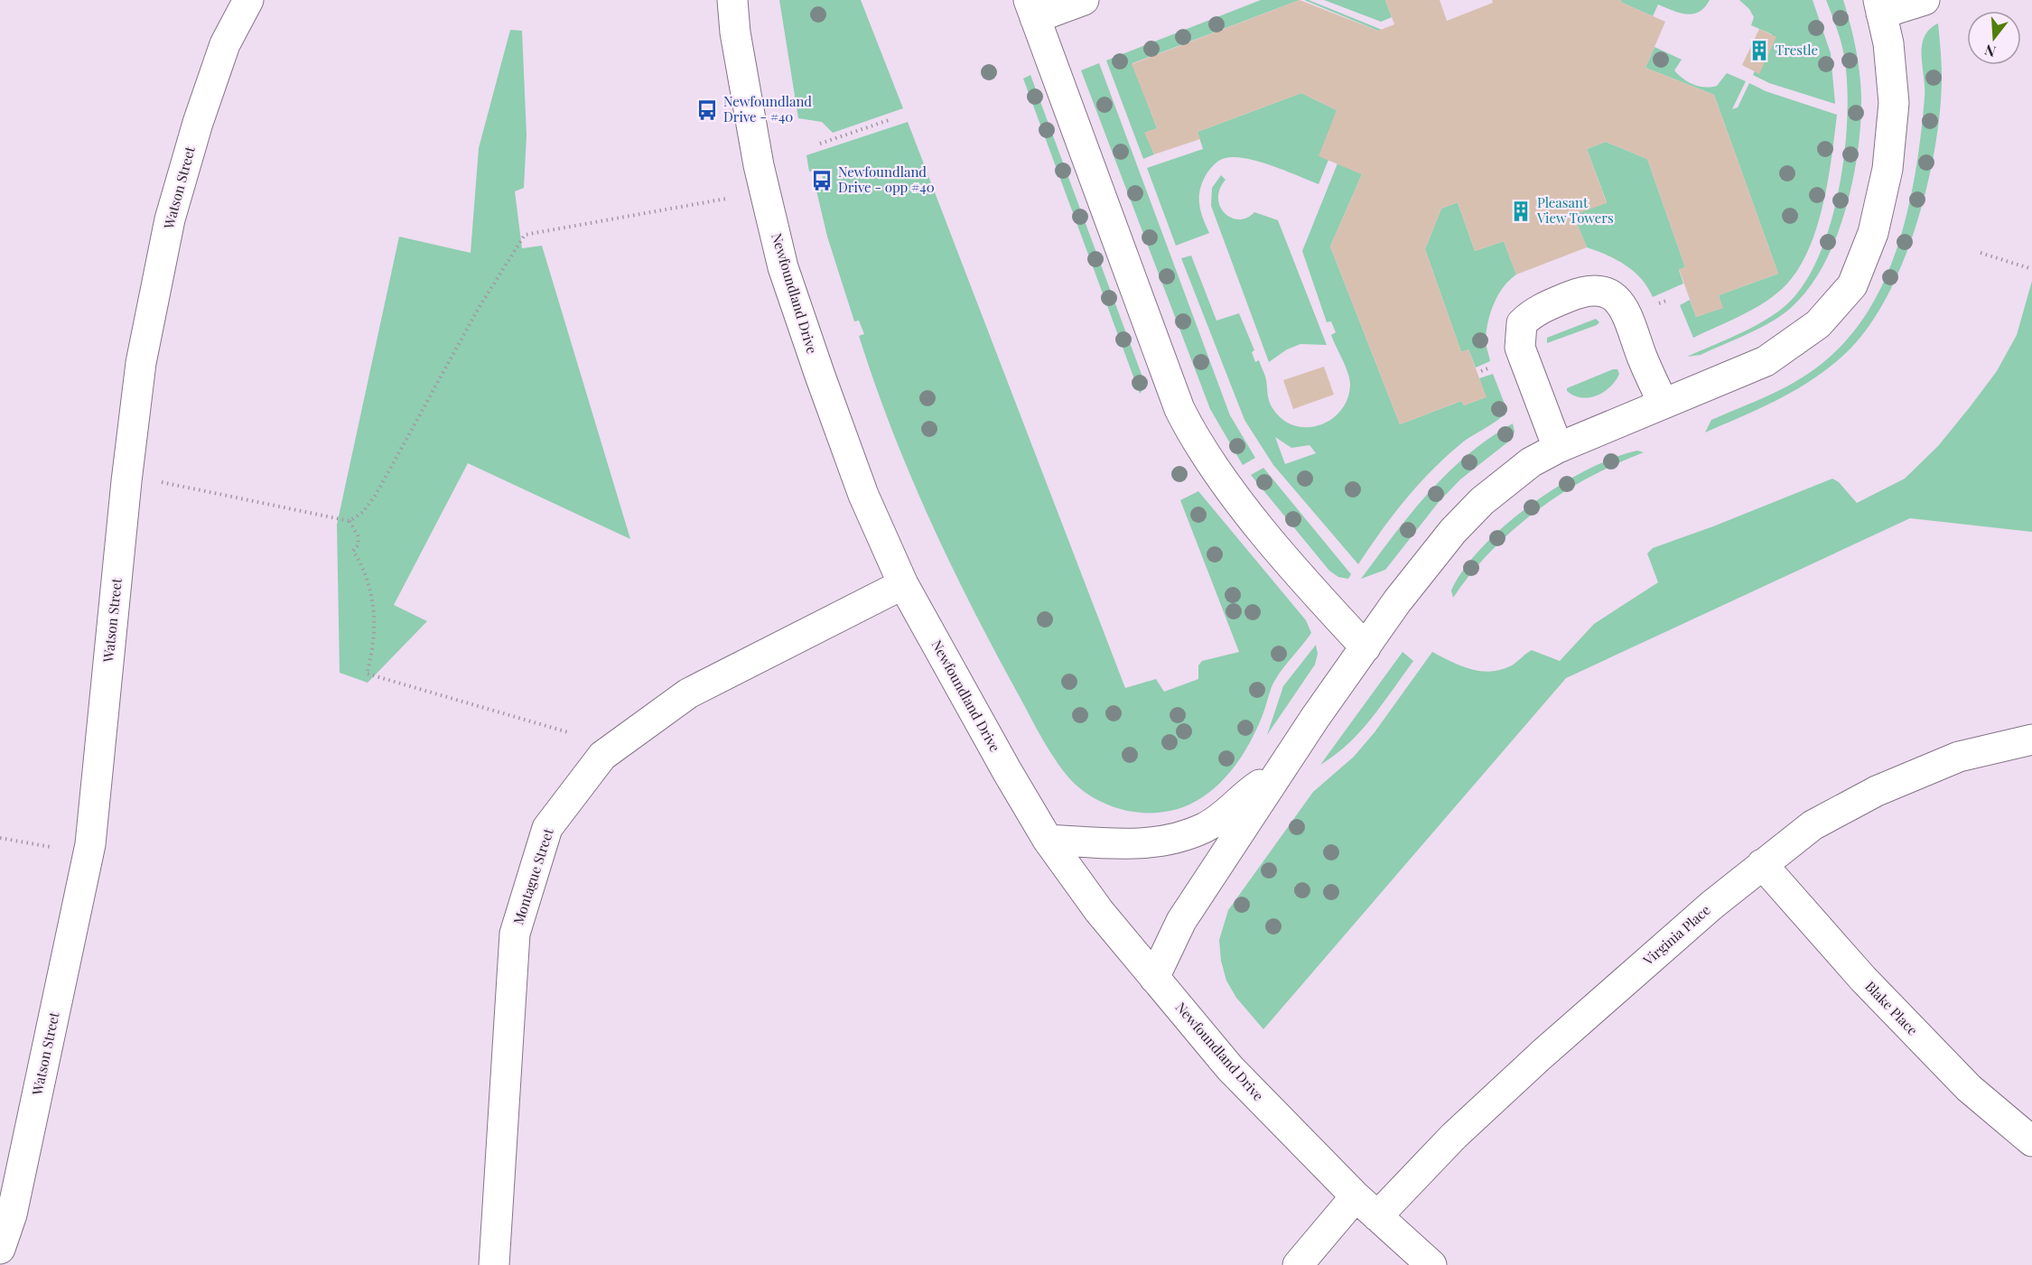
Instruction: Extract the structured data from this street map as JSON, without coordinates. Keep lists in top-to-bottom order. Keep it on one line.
{"streets":{"street":["Watson Street","Newfoundland Drive","Montague Street","Virginia Place","Blake Place"]},"crossings":[["Newfoundland Drive","Montague Street"],["Newfoundland Drive","Virginia Place"],["Virginia Place","Blake Place"]],"places":{"building":["Trestle","Pleasant View Towers"],"bus stop":["Newfoundland Drive - #40","Newfoundland Drive - opp #40"]},"north":"bottom"}
